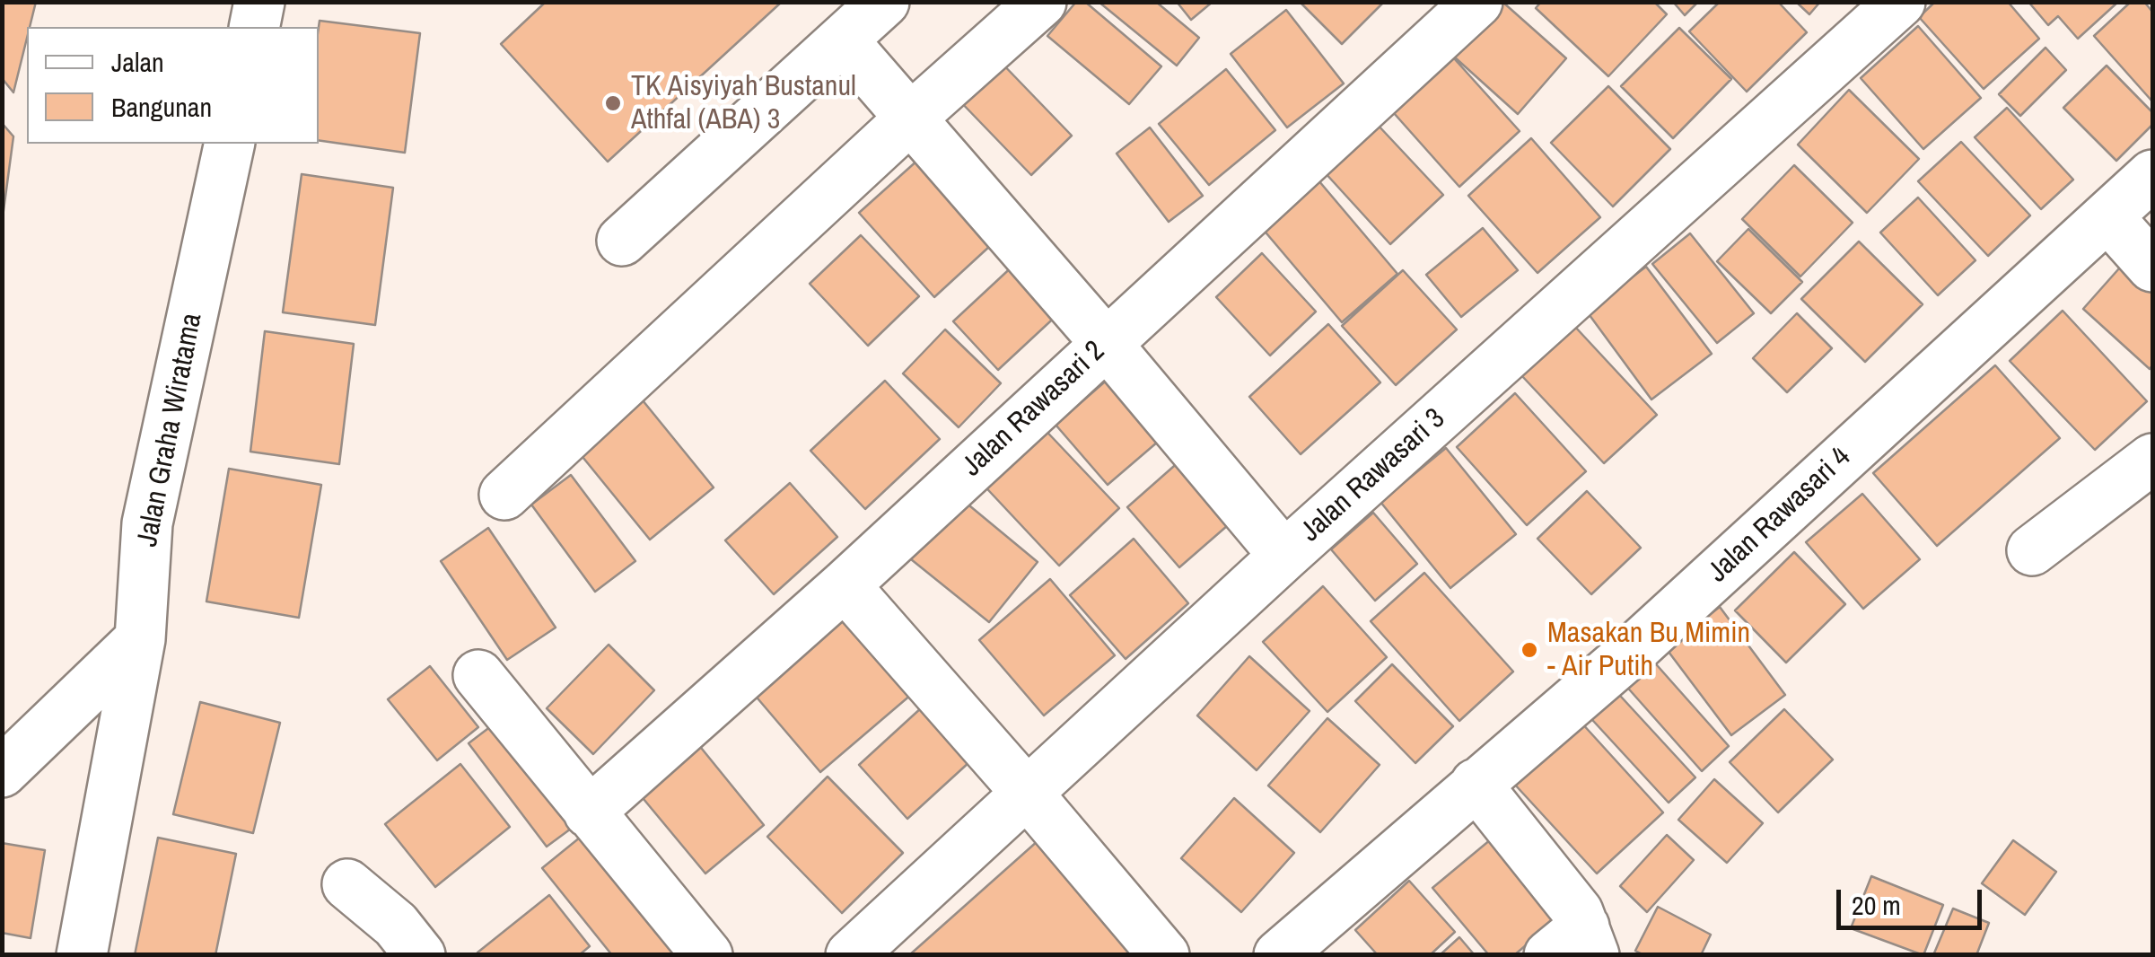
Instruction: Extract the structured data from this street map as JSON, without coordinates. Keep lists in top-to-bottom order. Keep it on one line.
{"streets":{"street":["Jalan Rawasari 2","Jalan Graha Wiratama","Jalan Rawasari 3","Jalan Rawasari 4"]},"places":["TK Aisyiyah Bustanul Athfal (ABA) 3","Masakan Bu Mimin - Air Putih"],"legend":["Jalan","Bangunan"],"scale_bar":"20 m"}
